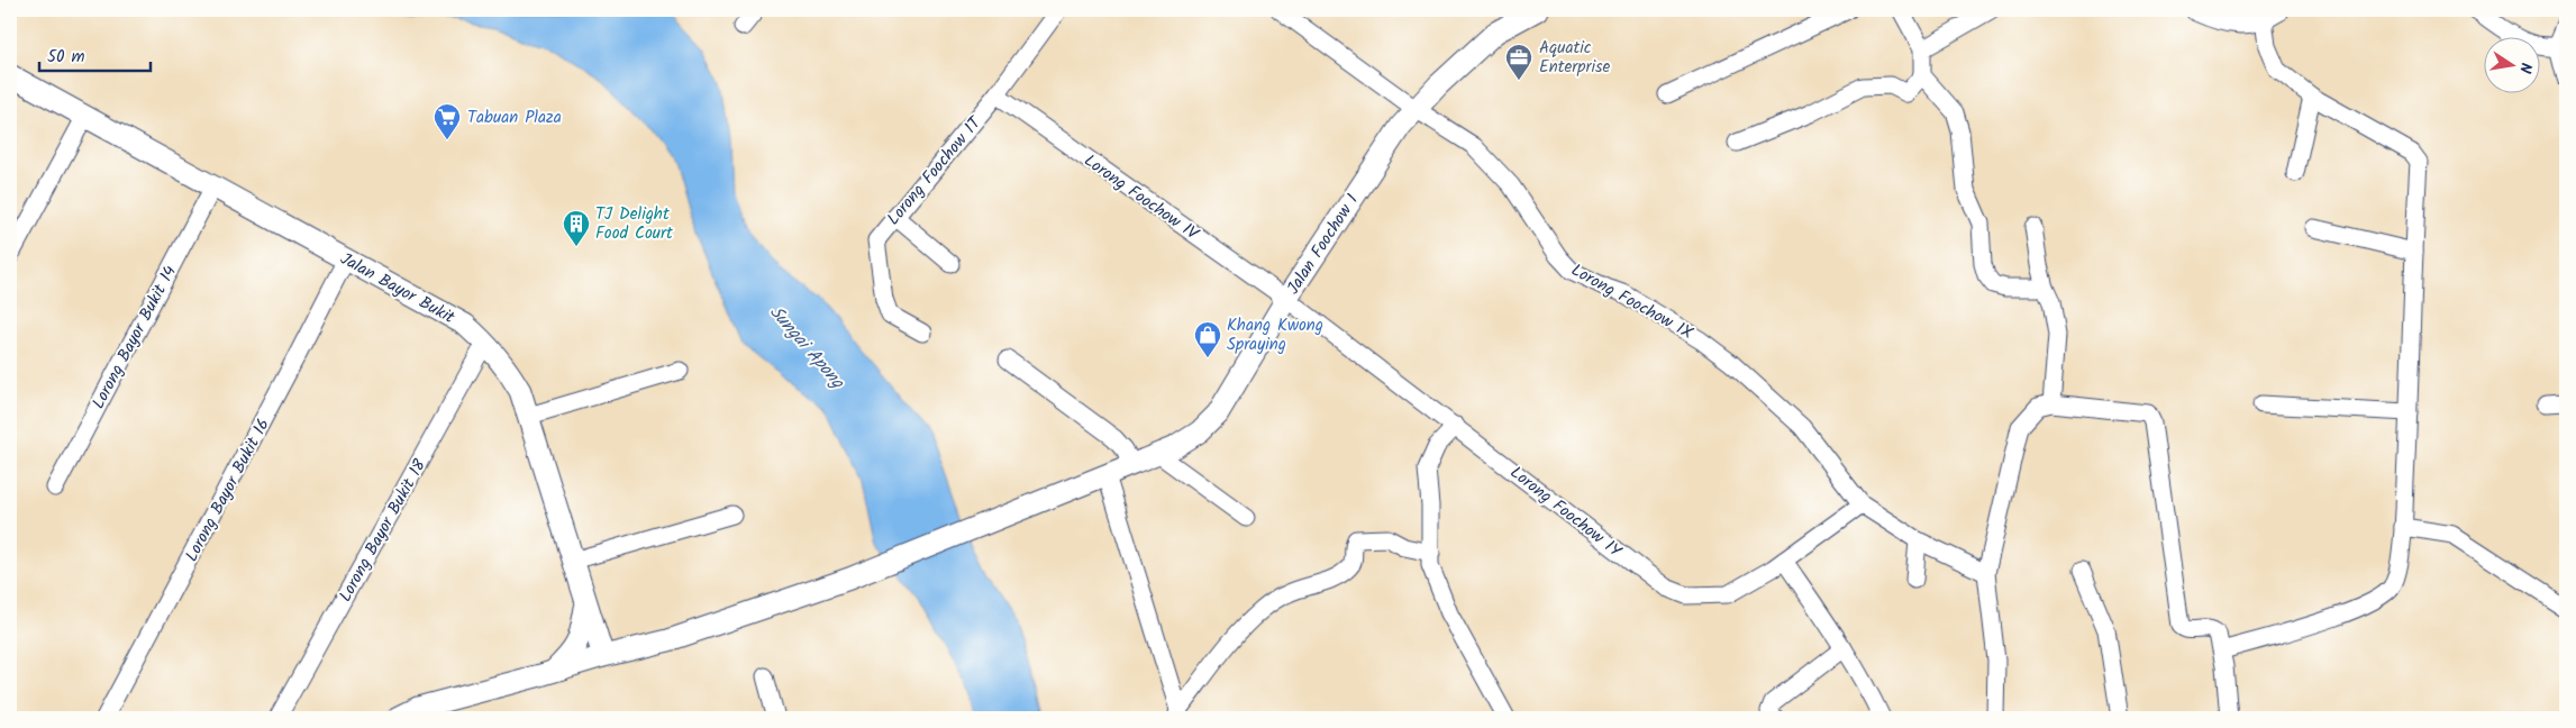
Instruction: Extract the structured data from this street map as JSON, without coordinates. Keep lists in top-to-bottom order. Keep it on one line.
{"streets":{"street":["Lorong Foochow 1T","Lorong Foochow 1V","Jalan Foochow 1","Jalan Bayor Bukit","Lorong Foochow 1X","Lorong Bayor Bukit 14","Lorong Bayor Bukit 16","Lorong Foochow 1Y","Lorong Bayor Bukit 18"]},"crossings":[["Lorong Foochow 1T","Lorong Foochow 1V"],["Lorong Foochow 1V","Jalan Foochow 1"],["Lorong Foochow 1V","Lorong Foochow 1Y"],["Jalan Foochow 1","Jalan Bayor Bukit"],["Jalan Foochow 1","Lorong Foochow 1X"],["Jalan Foochow 1","Lorong Foochow 1Y"],["Jalan Bayor Bukit","Lorong Bayor Bukit 14"],["Jalan Bayor Bukit","Lorong Bayor Bukit 16"],["Jalan Bayor Bukit","Lorong Bayor Bukit 18"],["Lorong Foochow 1X","Lorong Foochow 1Y"]],"water":["Sungai Apong"],"places":{"office":["Aquatic Enterprise"],"supermarket":["Tabuan Plaza"],"building":["TJ Delight Food Court"],"shop":["Khang Kwong Spraying"]},"scale_bar":"50 m","north":"right"}
